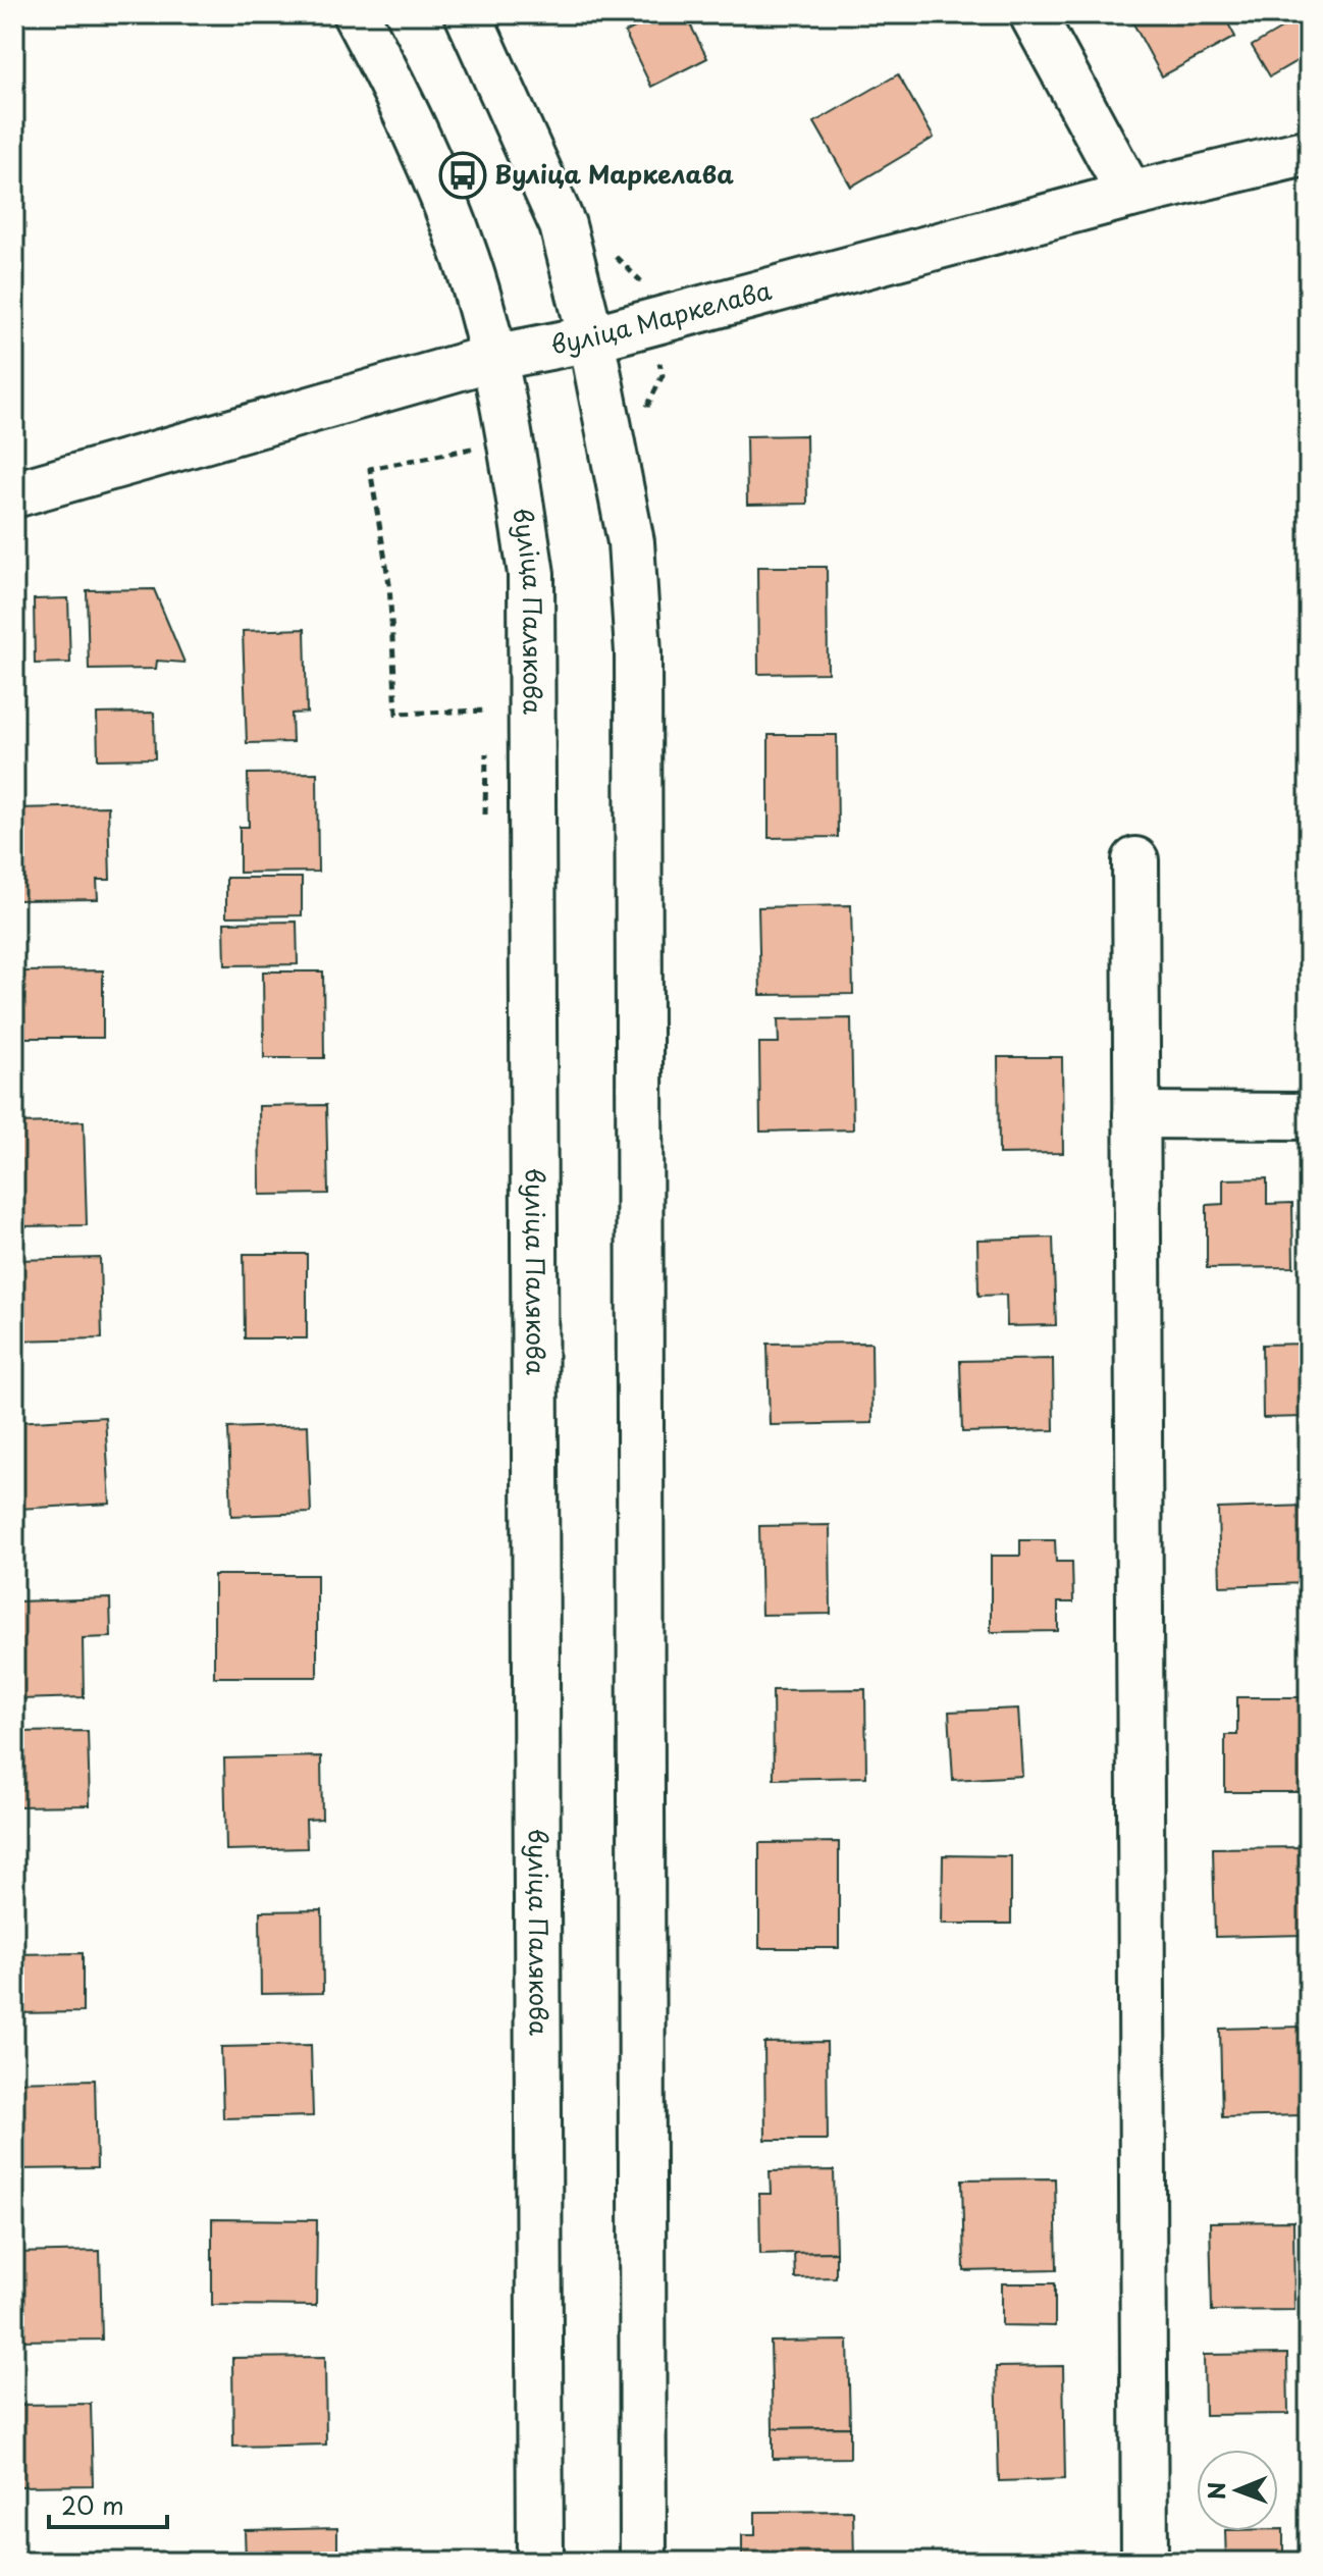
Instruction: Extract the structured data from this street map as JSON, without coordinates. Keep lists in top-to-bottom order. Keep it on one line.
{"streets":{"street":["вуліца Маркелава","вуліца Палякова"]},"crossings":[["вуліца Маркелава","вуліца Палякова"]],"places":{"bus stop":["Вуліца Маркелава"]},"scale_bar":"20 m","north":"left"}
